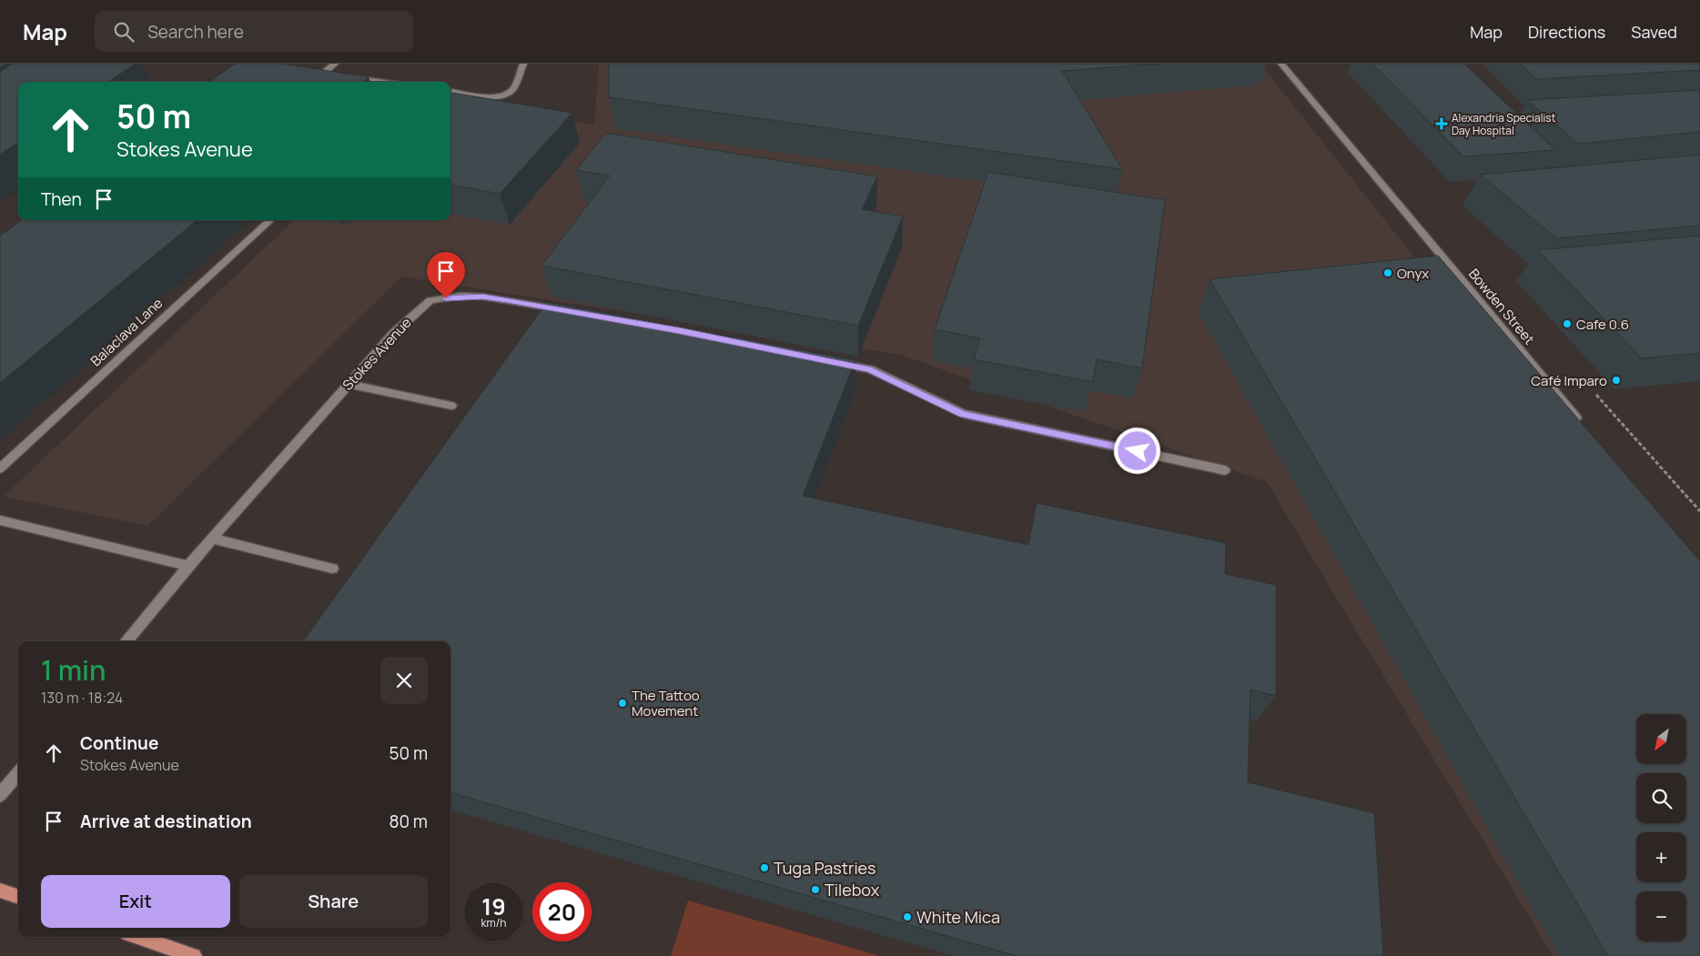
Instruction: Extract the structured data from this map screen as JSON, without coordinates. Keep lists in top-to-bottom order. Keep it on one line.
{"streets":{"street":["Bowden Street","Balaclava Lane","Stokes Avenue"]},"places":{"health":["Alexandria Specialist Day Hospital"],"other":["Onyx","Cafe 0.6","Café Imparo","The Tattoo Movement","Tuga Pastries","Tilebox","White Mica"]},"north":"bottom left","page":{"header":"Map","search":"Search here","nav":["Map","Directions","Saved"],"turn":["50 m","Stokes Avenue"],"then":"Then","heading":["1 min","130 m · 18:24"],"map_buttons":["+","−"],"list":[{"name":"Continue","note":"Stokes Avenue","value":"50 m"},{"name":"Arrive at destination","value":"80 m"}],"buttons":["Exit","Share"],"speed":"19 km/h","limit":"20"}}
